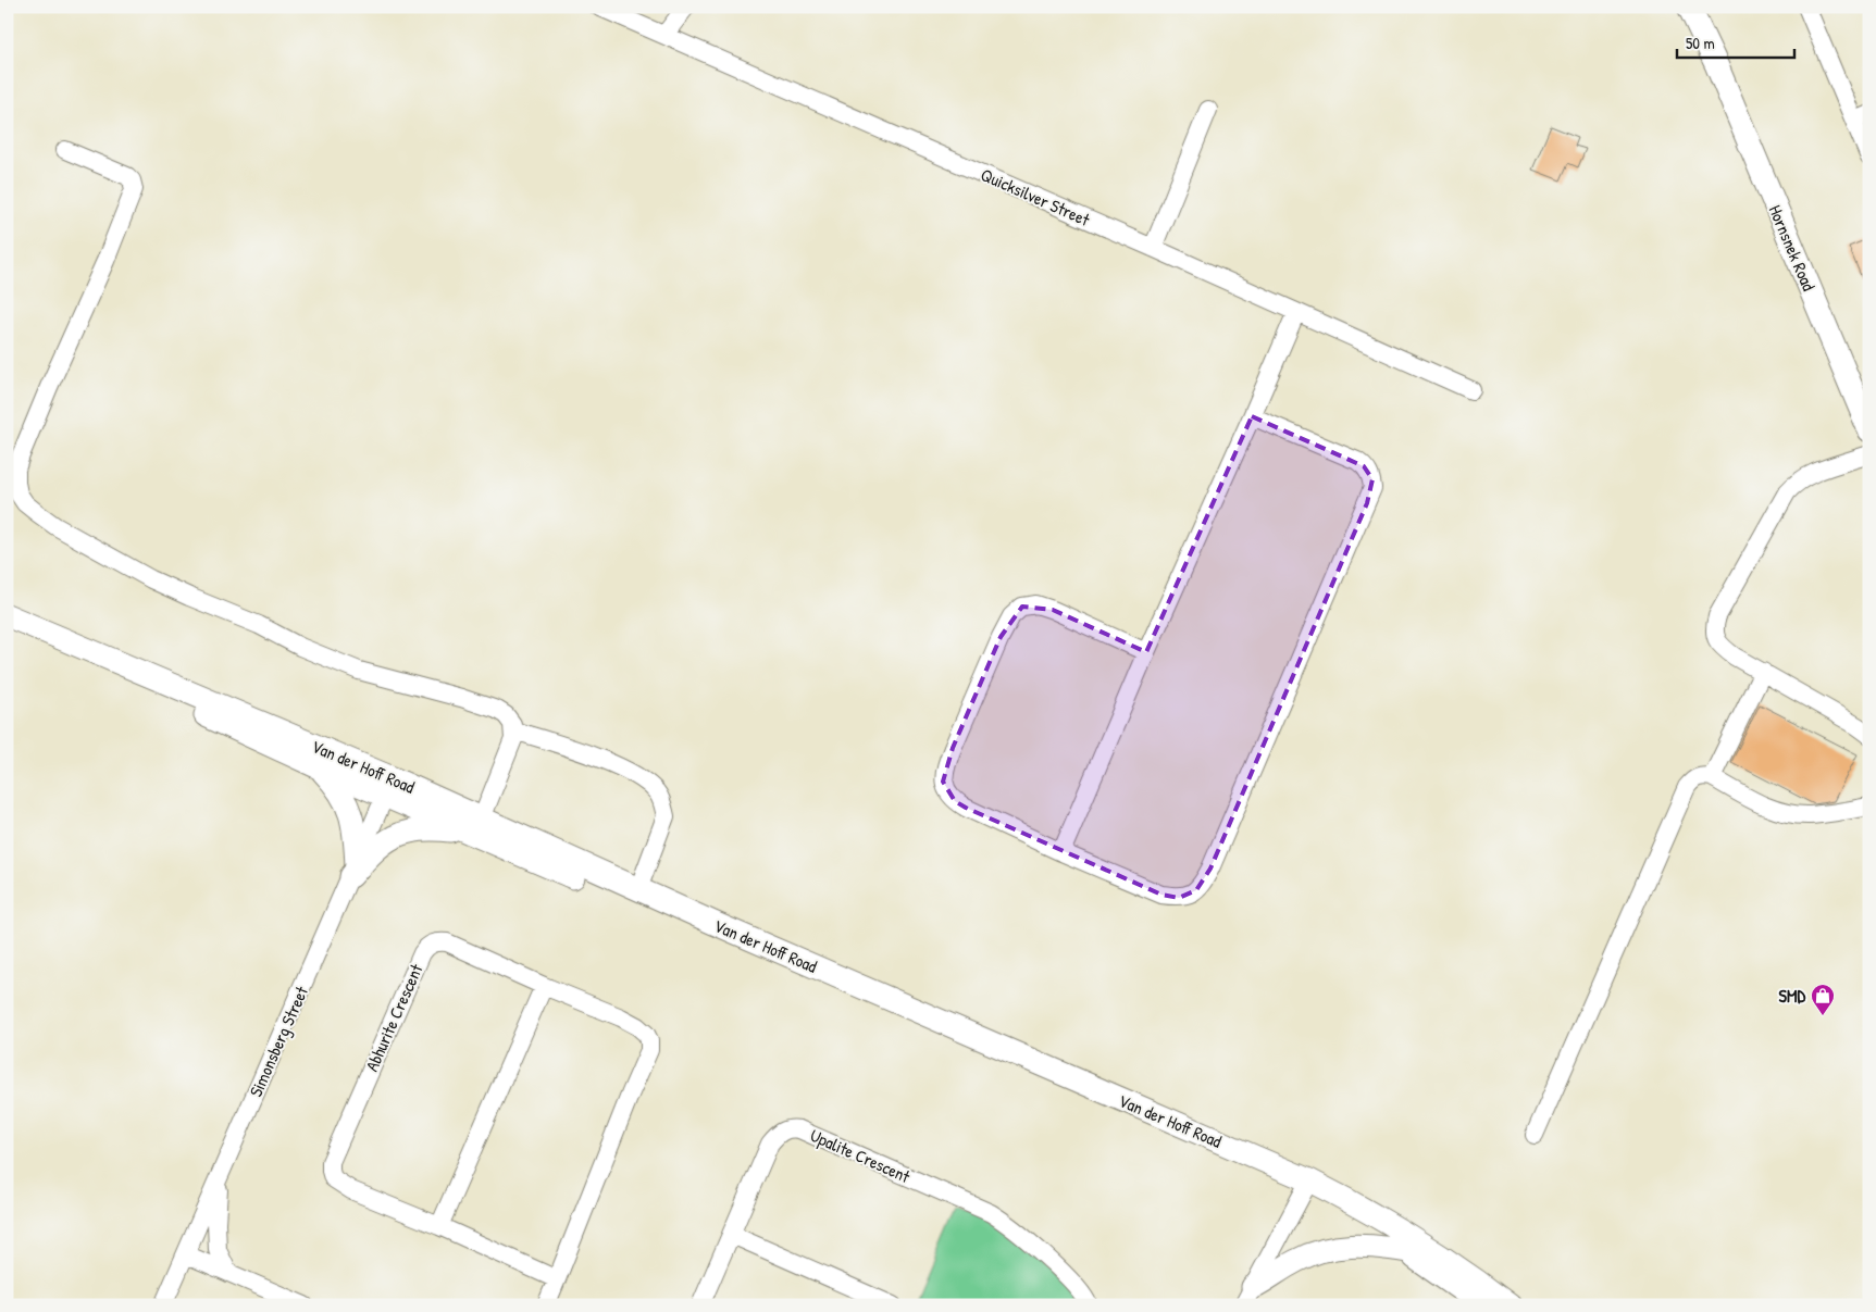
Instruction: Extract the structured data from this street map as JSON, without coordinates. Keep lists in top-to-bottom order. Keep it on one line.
{"streets":{"main road":["Hornsnek Road","Van der Hoff Road"],"street":["Quicksilver Street","Abhurite Crescent","Simonsberg Street","Upalite Crescent"]},"crossings":[["Van der Hoff Road","Simonsberg Street"]],"places":{"shop":["SMD"]},"scale_bar":"50 m"}
